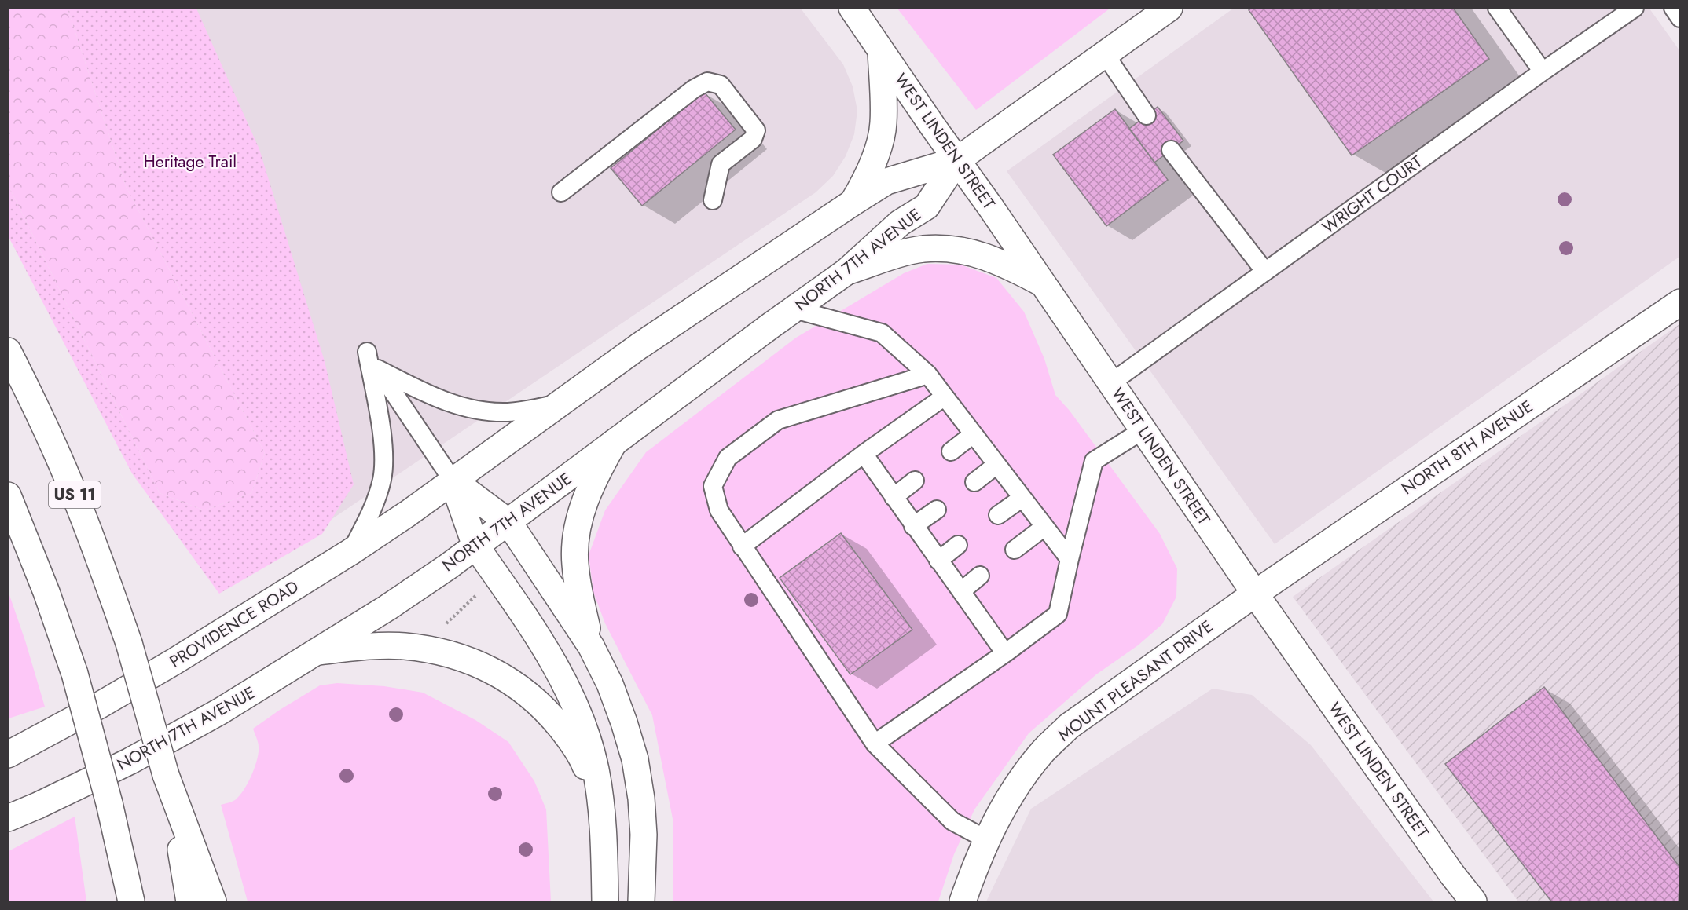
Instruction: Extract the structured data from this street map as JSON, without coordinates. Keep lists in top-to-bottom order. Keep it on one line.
{"streets":{"main road":["WEST LINDEN STREET","NORTH 7TH AVENUE","NORTH 8TH AVENUE","US 11","PROVIDENCE ROAD","MOUNT PLEASANT DRIVE"],"lane":["WRIGHT COURT"]},"crossings":[["WEST LINDEN STREET","WRIGHT COURT"],["WEST LINDEN STREET","NORTH 7TH AVENUE"],["WEST LINDEN STREET","NORTH 8TH AVENUE"],["WEST LINDEN STREET","MOUNT PLEASANT DRIVE"],["NORTH 7TH AVENUE","PROVIDENCE ROAD"],["NORTH 8TH AVENUE","MOUNT PLEASANT DRIVE"]],"parks":["Heritage Trail"]}
